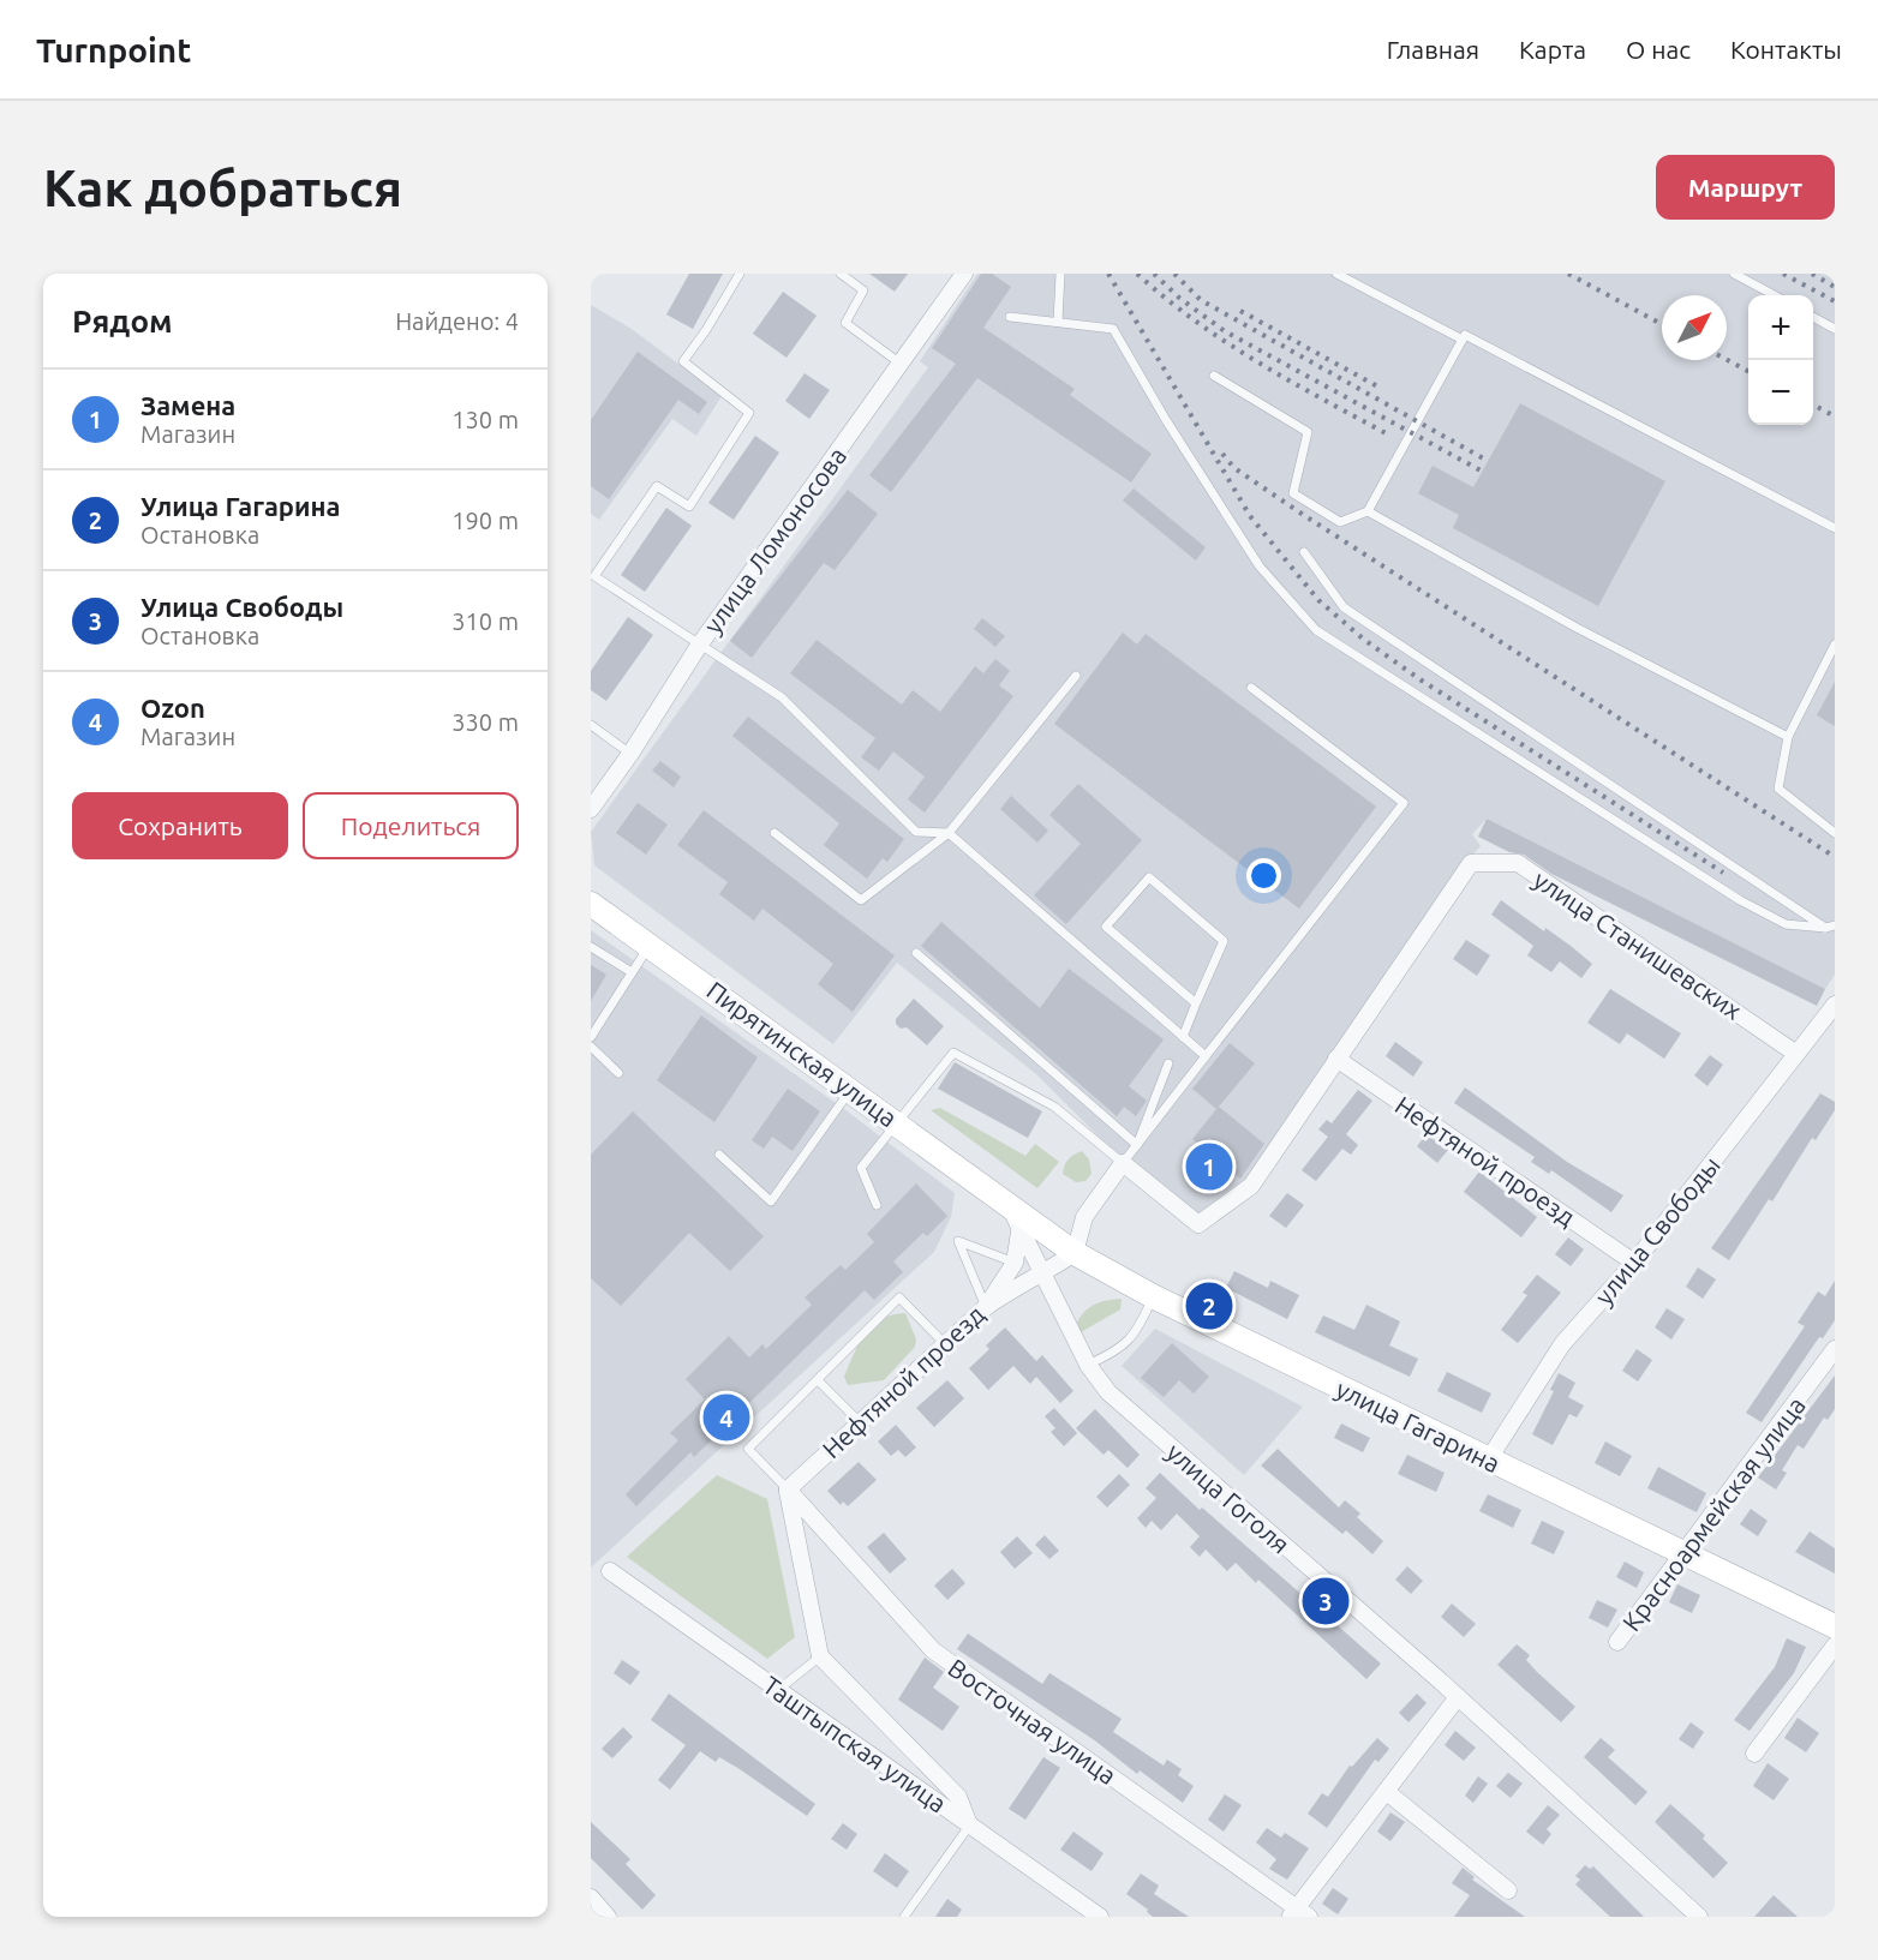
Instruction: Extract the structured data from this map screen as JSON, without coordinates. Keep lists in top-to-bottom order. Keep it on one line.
{"streets":{"street":["улица Ломоносова","улица Станишевских","Пирятинская улица","Нефтяной проезд","улица Свободы","улица Гагарина","улица Гоголя","Красноармейская улица","Восточная улица","Таштыпская улица"]},"crossings":[["улица Станишевских","Нефтяной проезд"],["улица Станишевских","улица Свободы"],["Пирятинская улица","Нефтяной проезд"],["Пирятинская улица","улица Гагарина"],["Пирятинская улица","улица Гоголя"],["Нефтяной проезд","улица Свободы"],["Нефтяной проезд","улица Гагарина"],["Нефтяной проезд","улица Гоголя"],["Нефтяной проезд","Восточная улица"],["улица Свободы","улица Гагарина"],["улица Гагарина","улица Гоголя"],["улица Гагарина","Красноармейская улица"]],"north":"top right","page":{"header":"Turnpoint","nav":["Главная","Карта","О нас","Контакты"],"buttons":["Маршрут",["Сохранить","Поделиться"]],"title":"Как добраться","heading":["Рядом","Найдено: 4"],"map_buttons":["+","−"],"list":[{"mark":"1","name":"Замена","note":"Магазин","value":"130 m"},{"mark":"2","name":"Улица Гагарина","note":"Остановка","value":"190 m"},{"mark":"3","name":"Улица Свободы","note":"Остановка","value":"310 m"},{"mark":"4","name":"Ozon","note":"Магазин","value":"330 m"}],"pins":["1","2","4","3"]}}
